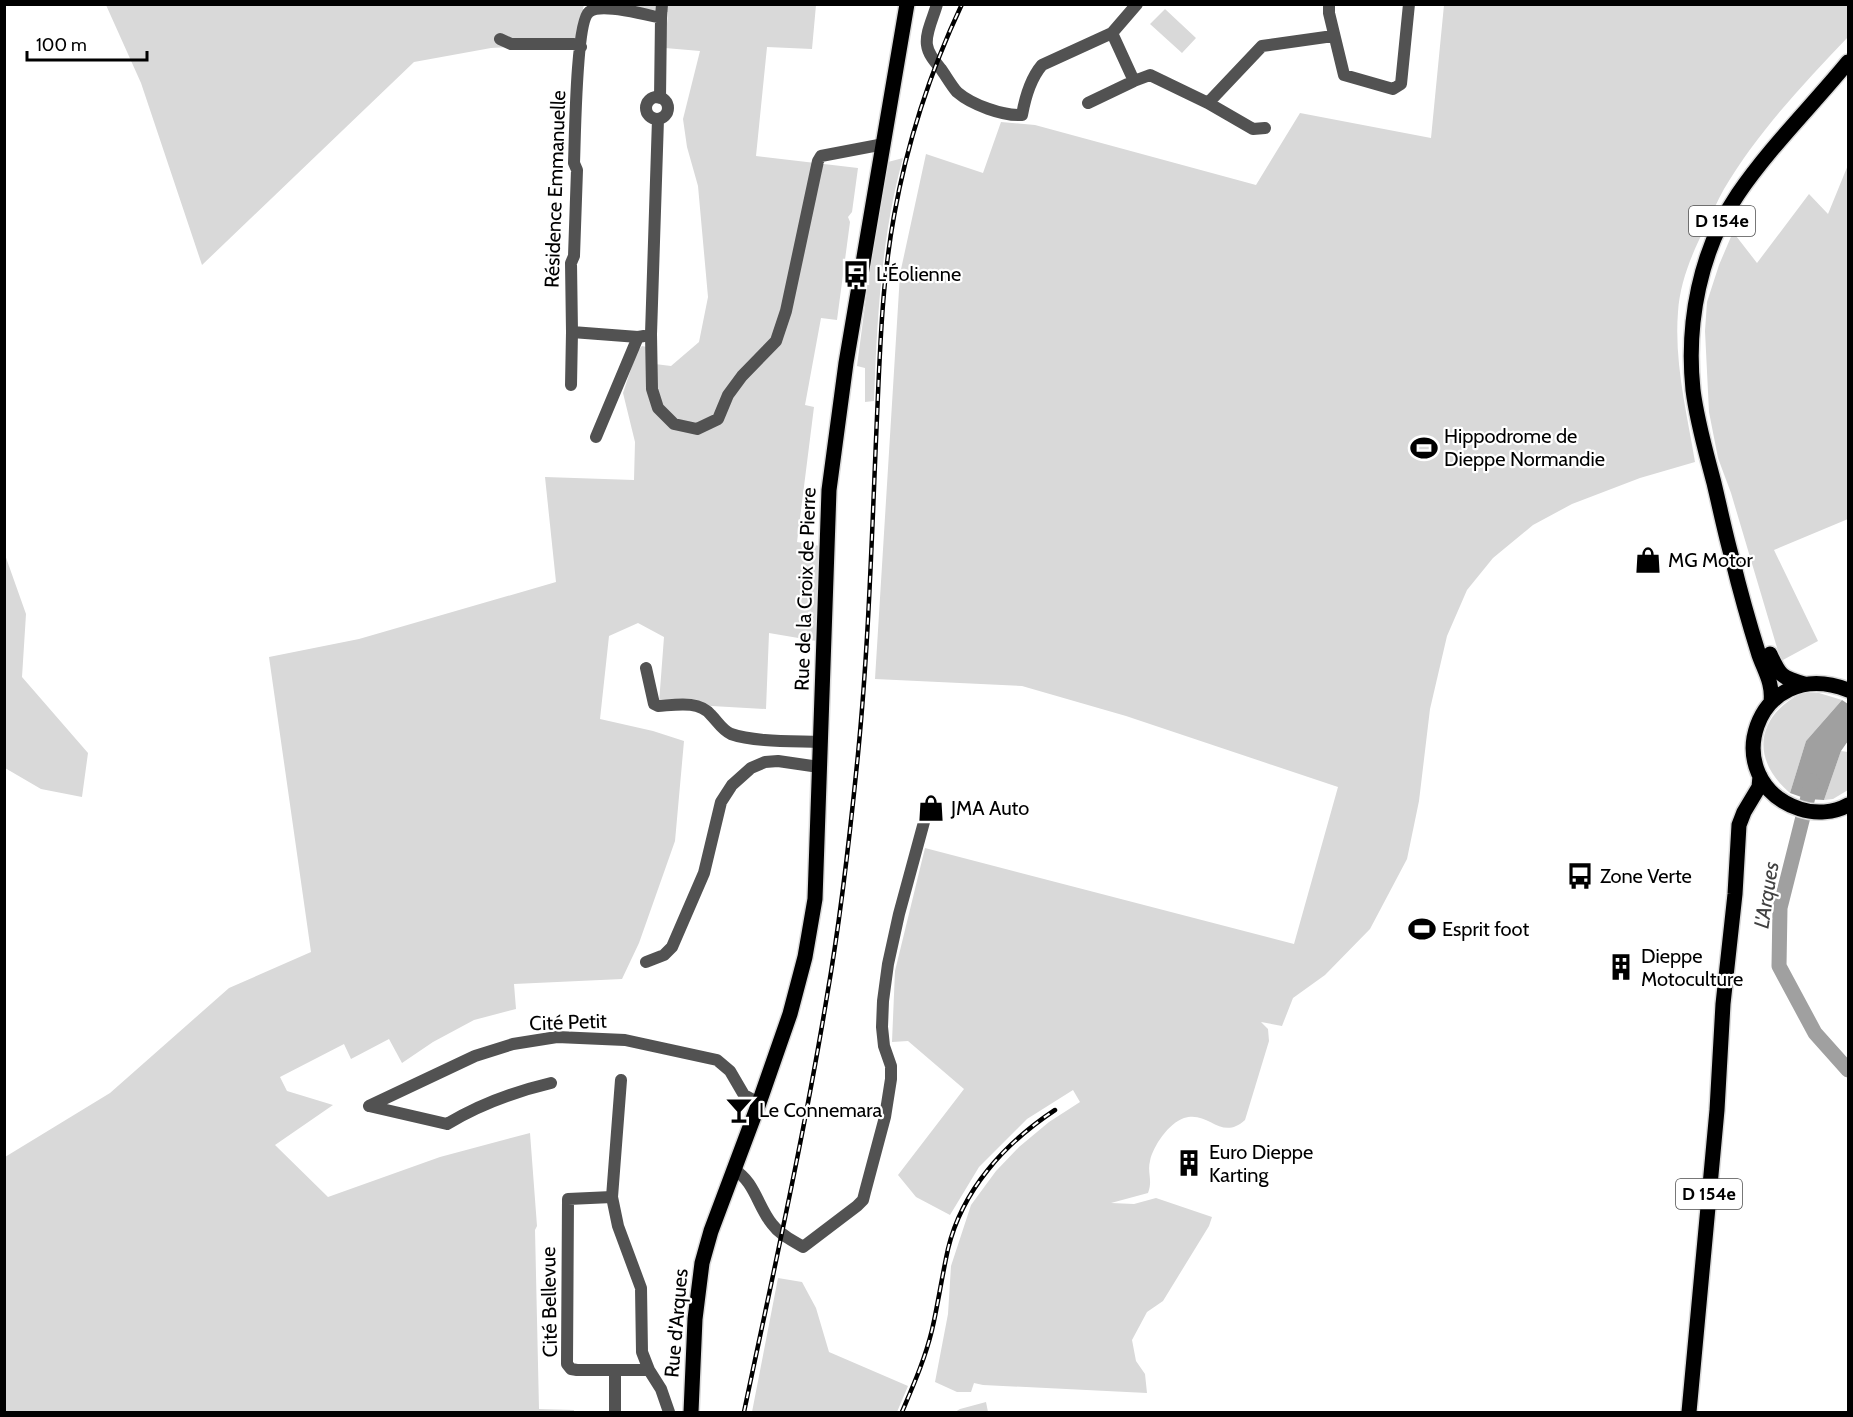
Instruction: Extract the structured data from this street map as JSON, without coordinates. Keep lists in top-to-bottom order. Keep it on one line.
{"streets":{"main road":["D 154e","Rue de la Croix de Pierre","Rue d'Arques"],"street":["Résidence Emmanuelle","Cité Petit","Cité Bellevue"]},"crossings":[["Rue de la Croix de Pierre","Cité Petit"],["Rue de la Croix de Pierre","Rue d'Arques"]],"water":["L'Arques"],"places":{"bus stop":["L'Éolienne","Zone Verte"],"sports":["Hippodrome de Dieppe Normandie","Esprit foot"],"shop":["MG Motor","JMA Auto"],"building":["Dieppe Motoculture","Euro Dieppe Karting"],"bar":["Le Connemara"]},"scale_bar":"100 m"}
